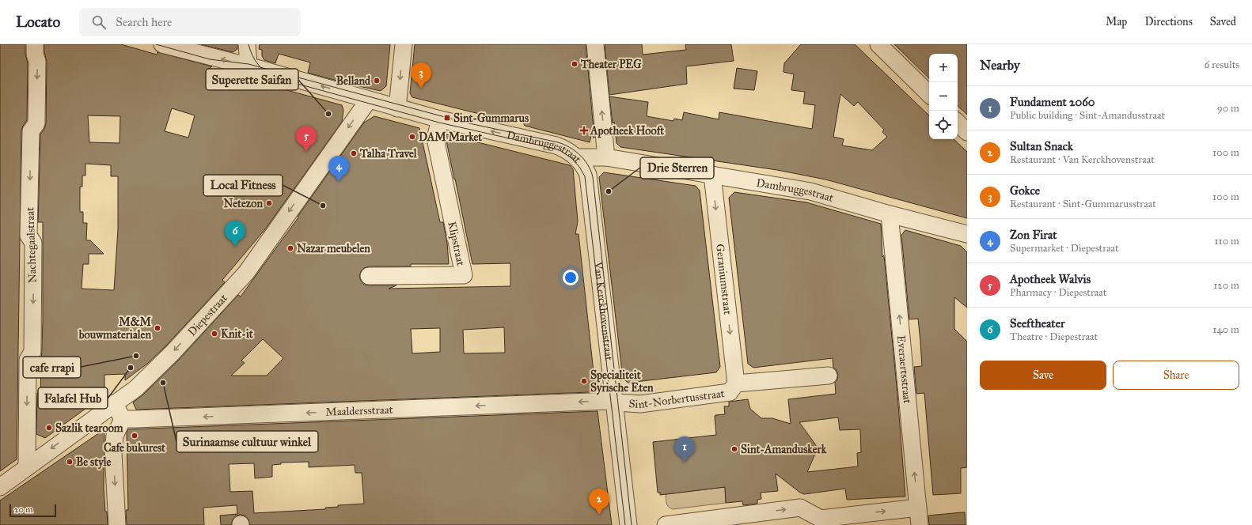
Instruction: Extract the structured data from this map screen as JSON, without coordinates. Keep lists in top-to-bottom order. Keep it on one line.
{"streets":{"street":["Dambruggestraat","Klipstraat","Nachtegaalstraat","Geraniumstraat","Van Kerckhovenstraat","Diepestraat","Everaertsstraat","Sint-Norbertusstraat","Maaldersstraat"]},"crossings":[["Dambruggestraat","Klipstraat"],["Dambruggestraat","Geraniumstraat"],["Dambruggestraat","Van Kerckhovenstraat"],["Dambruggestraat","Diepestraat"],["Dambruggestraat","Everaertsstraat"],["Nachtegaalstraat","Diepestraat"],["Geraniumstraat","Sint-Norbertusstraat"],["Van Kerckhovenstraat","Sint-Norbertusstraat"],["Van Kerckhovenstraat","Maaldersstraat"],["Sint-Norbertusstraat","Maaldersstraat"]],"one_way":["Dambruggestraat","Nachtegaalstraat","Geraniumstraat","Diepestraat","Everaertsstraat","Maaldersstraat"],"places":{"other":["Theater PEG","Belland","Superette Saifan","DAM Market","Talha Travel","Drie Sterren","Netezon","Local Fitness","Nazar meubelen","M&M bouwmaterialen","Knit-it","cafe rrapi","Falafel Hub","Specialiteit Syrische Eten","Surinaamse cultuur winkel","Sazlik tearoom","Cafe bukurest","Sint-Amanduskerk","Be style"],"transit":["Sint-Gummarus"],"health":["Apotheek Hooft"]},"scale_bar":"20 m","page":{"header":"Locato","search":"Search here","nav":["Map","Directions","Saved"],"heading":["Nearby","6 results"],"map_buttons":["+","−"],"pins":["3","5","4","6","1","2"],"list":[{"mark":"1","name":"Fundament 2060","note":"Public building · Sint-Amandusstraat","value":"90 m"},{"mark":"2","name":"Sultan Snack","note":"Restaurant · Van Kerckhovenstraat","value":"100 m"},{"mark":"3","name":"Gokce","note":"Restaurant · Sint-Gummarusstraat","value":"100 m"},{"mark":"4","name":"Zon Firat","note":"Supermarket · Diepestraat","value":"110 m"},{"mark":"5","name":"Apotheek Walvis","note":"Pharmacy · Diepestraat","value":"120 m"},{"mark":"6","name":"Seeftheater","note":"Theatre · Diepestraat","value":"140 m"}],"buttons":["Save","Share"],"scale":"20 m"}}
